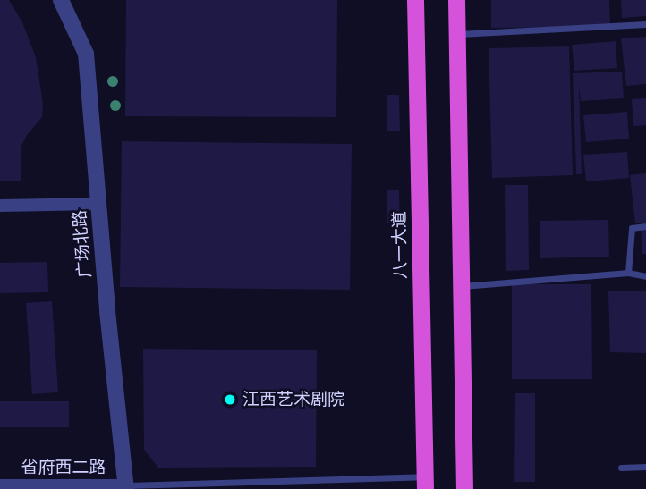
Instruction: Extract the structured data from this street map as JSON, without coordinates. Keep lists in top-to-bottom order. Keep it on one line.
{"streets":{"highway":["八一大道"],"street":["广场北路","省府西二路"]},"crossings":[["广场北路","省府西二路"]],"places":["江西艺术剧院"]}
